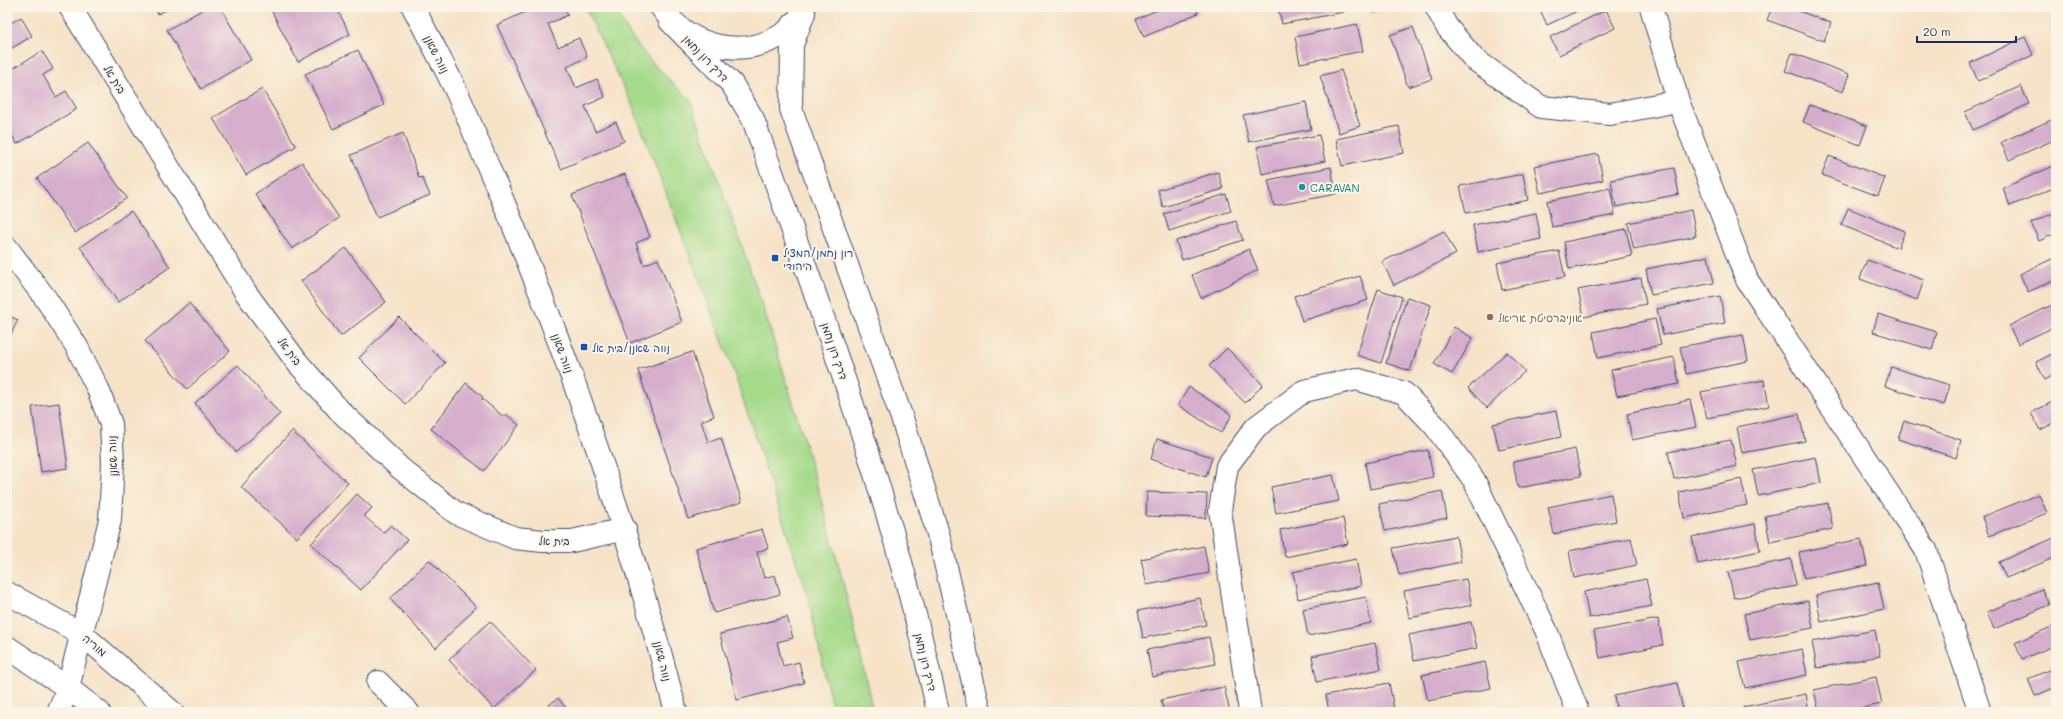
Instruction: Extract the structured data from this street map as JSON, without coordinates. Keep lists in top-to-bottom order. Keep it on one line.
{"streets":{"street":["נווה שאנן","דרך רון נחמן","בית אל","מוריה"]},"crossings":[["נווה שאנן","בית אל"],["נווה שאנן","מוריה"]],"places":{"other":["CARAVAN","אוניברסיטת אריאל"],"transit":["רון נחמן/המציל היהודי","נווה שאנן/בית אל"]},"scale_bar":"20 m"}
